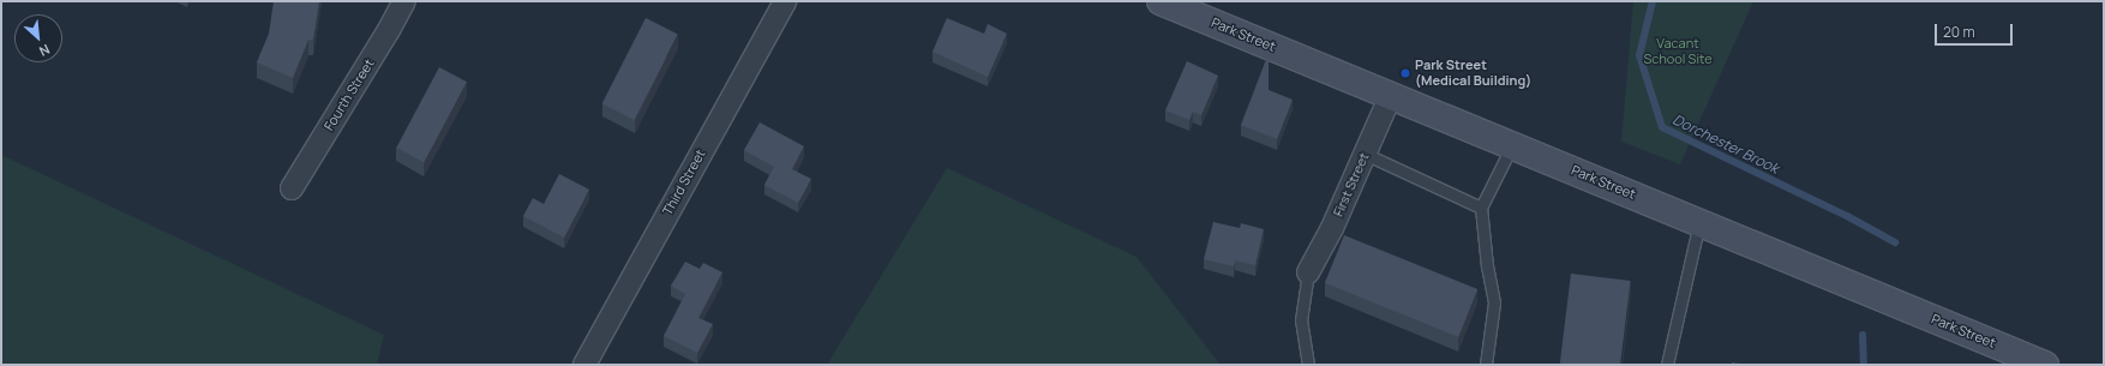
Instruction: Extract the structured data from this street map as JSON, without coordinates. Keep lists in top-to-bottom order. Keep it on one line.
{"streets":{"main road":["Park Street"],"street":["Fourth Street","Third Street","First Street"]},"crossings":[["Park Street","First Street"]],"water":["Dorchester Brook"],"parks":["Vacant School Site"],"places":["Park Street (Medical Building)"],"scale_bar":"20 m","north":"bottom right"}
